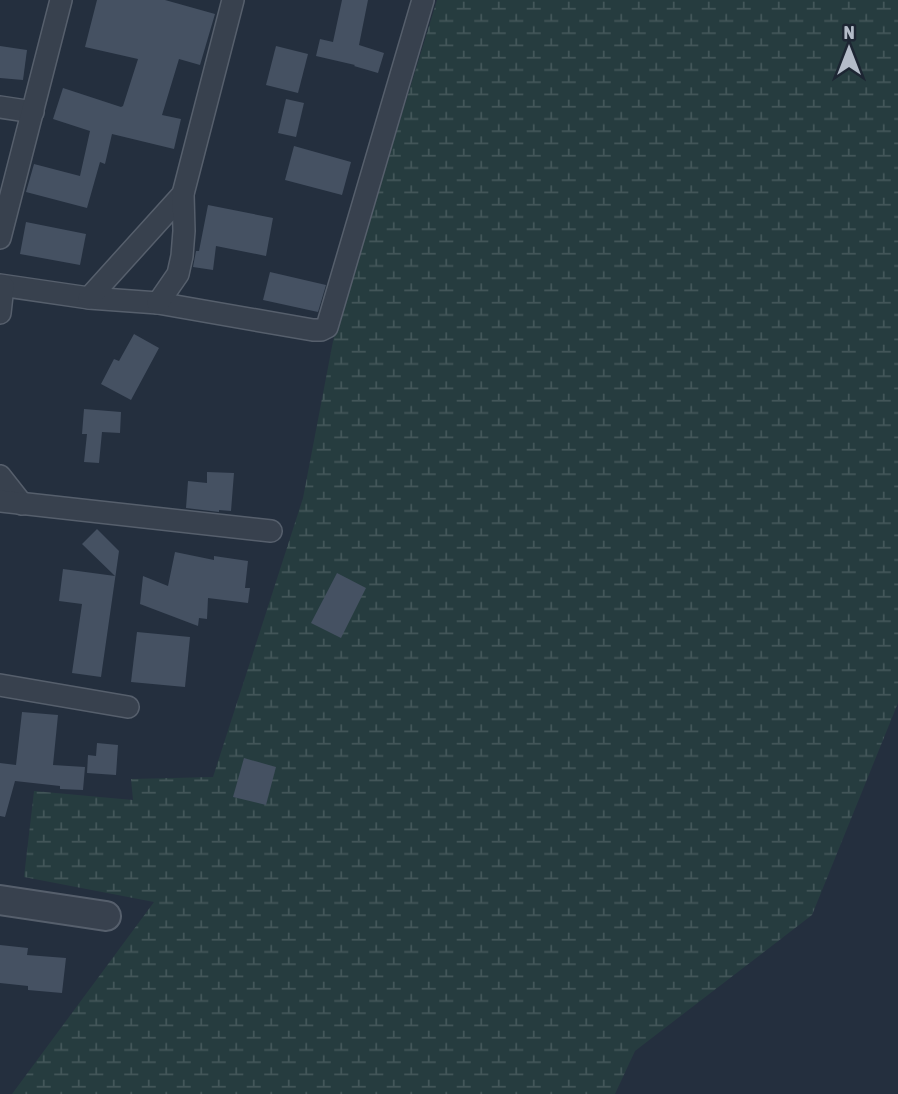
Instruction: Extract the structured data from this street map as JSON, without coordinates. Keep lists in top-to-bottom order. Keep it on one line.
{"north":"top"}
